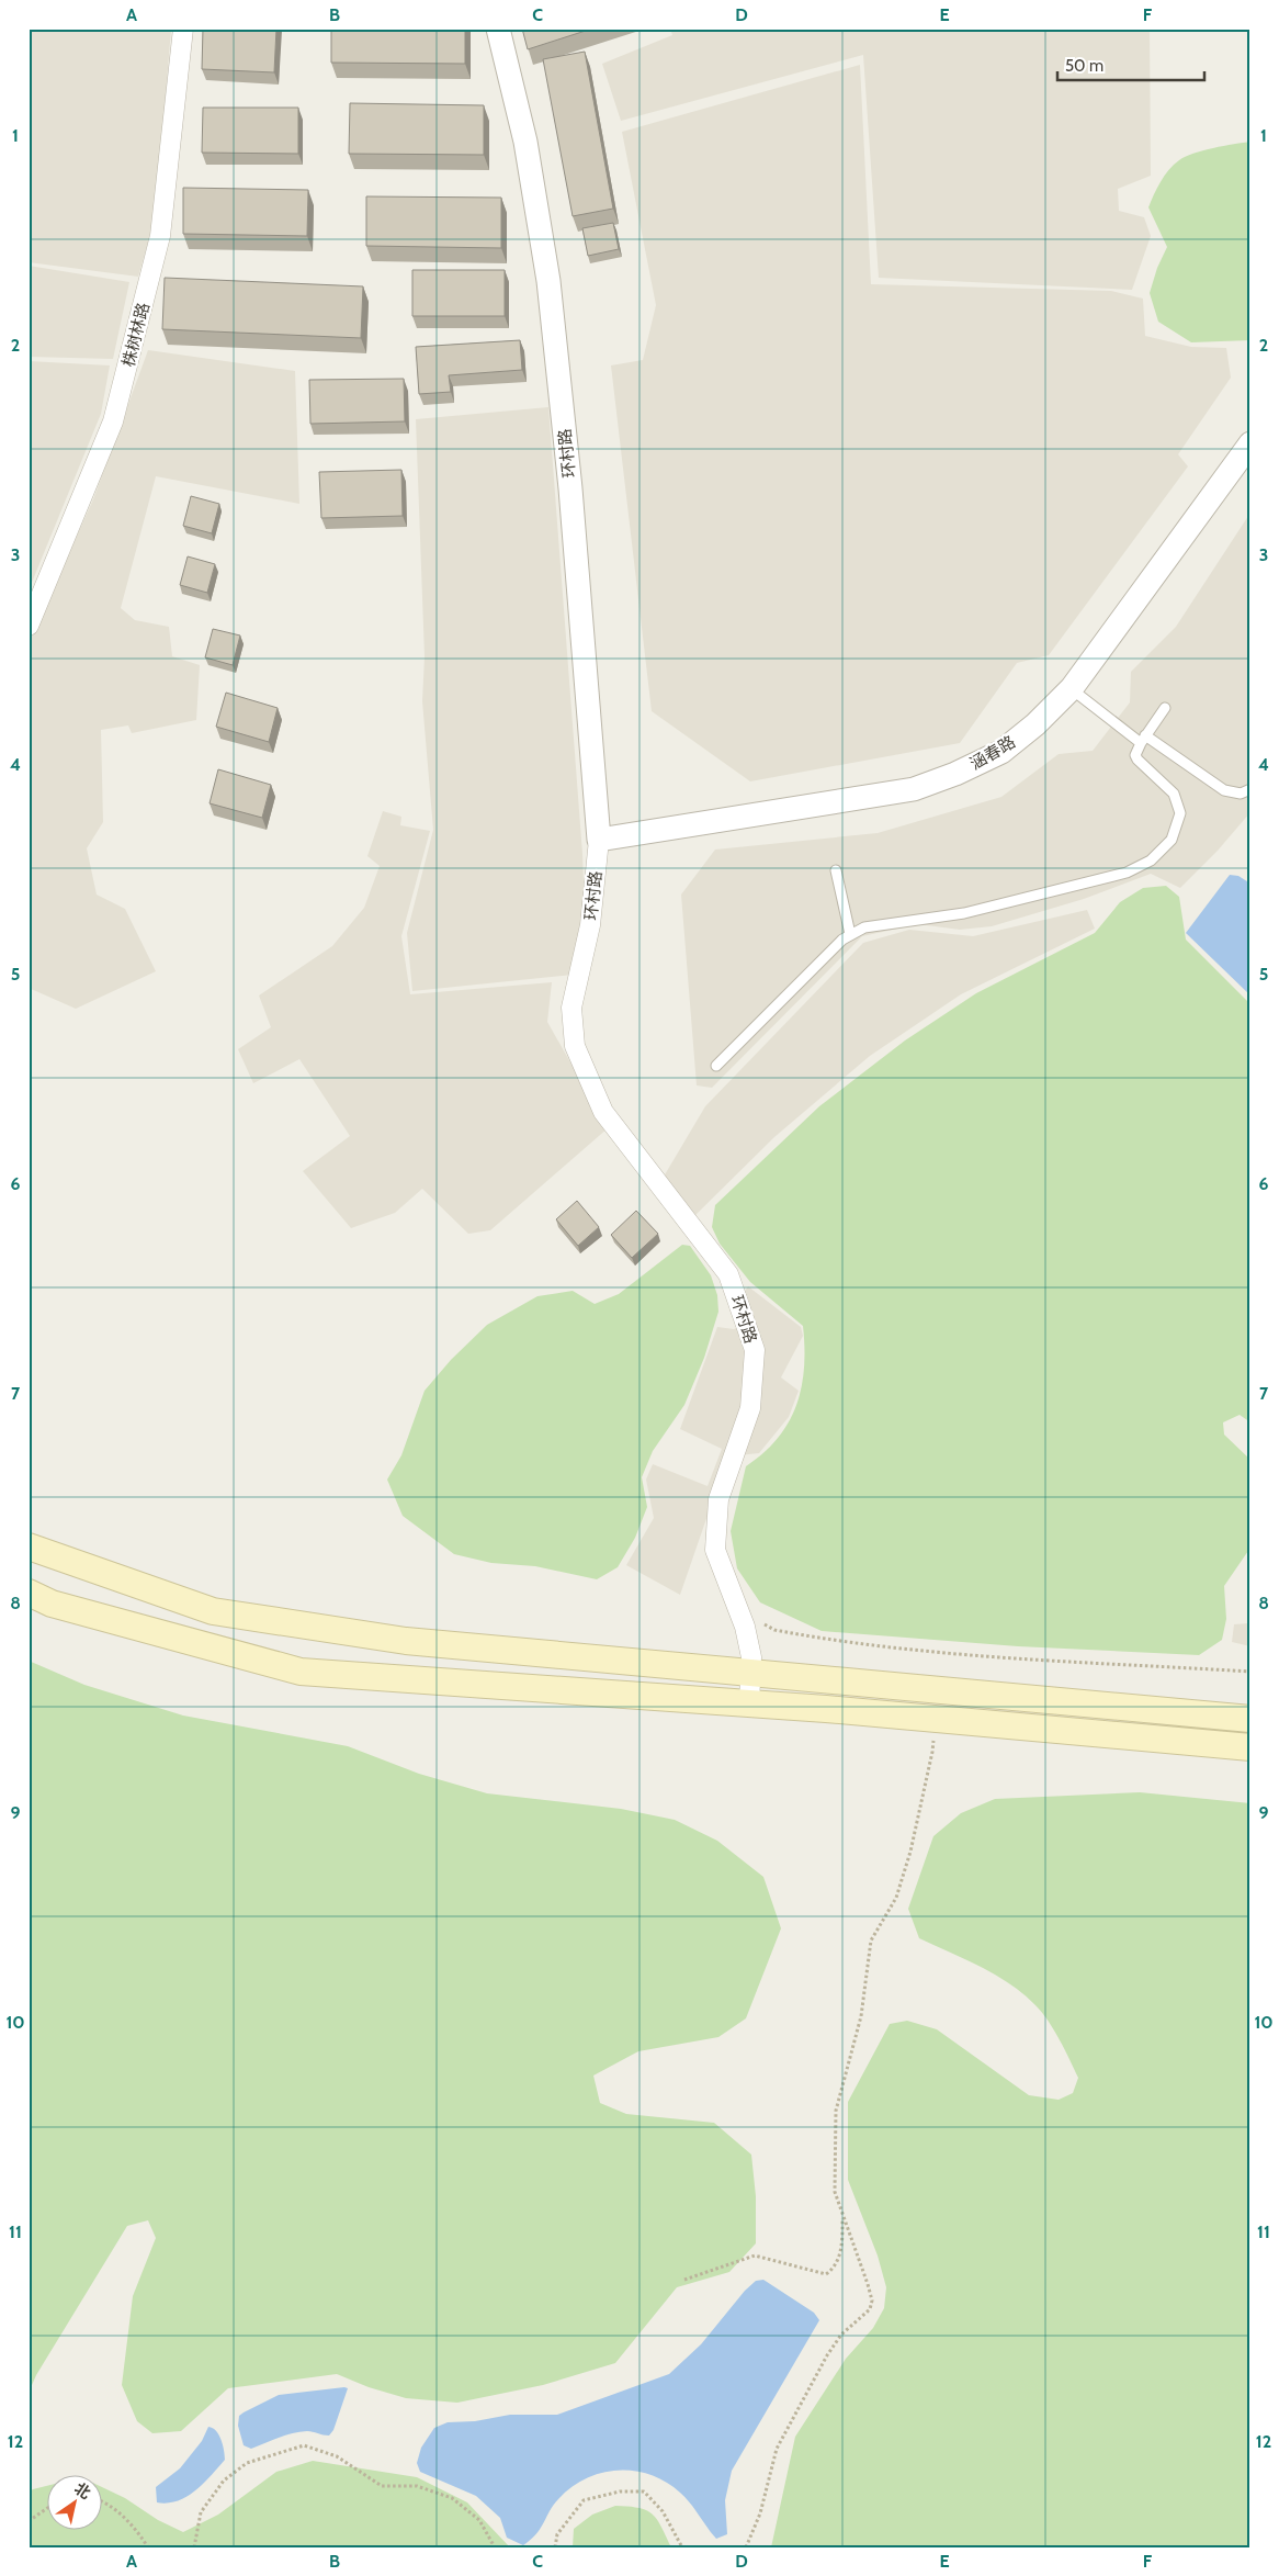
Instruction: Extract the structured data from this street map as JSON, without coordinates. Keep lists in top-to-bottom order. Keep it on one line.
{"streets":{"street":["株树林路","环村路","涵春路"]},"crossings":[["环村路","涵春路"]],"scale_bar":"50 m","north":"top right","grid":{"columns":["A","B","C","D","E","F"],"rows":["1","2","3","4","5","6","7","8","9","10","11","12"]}}
